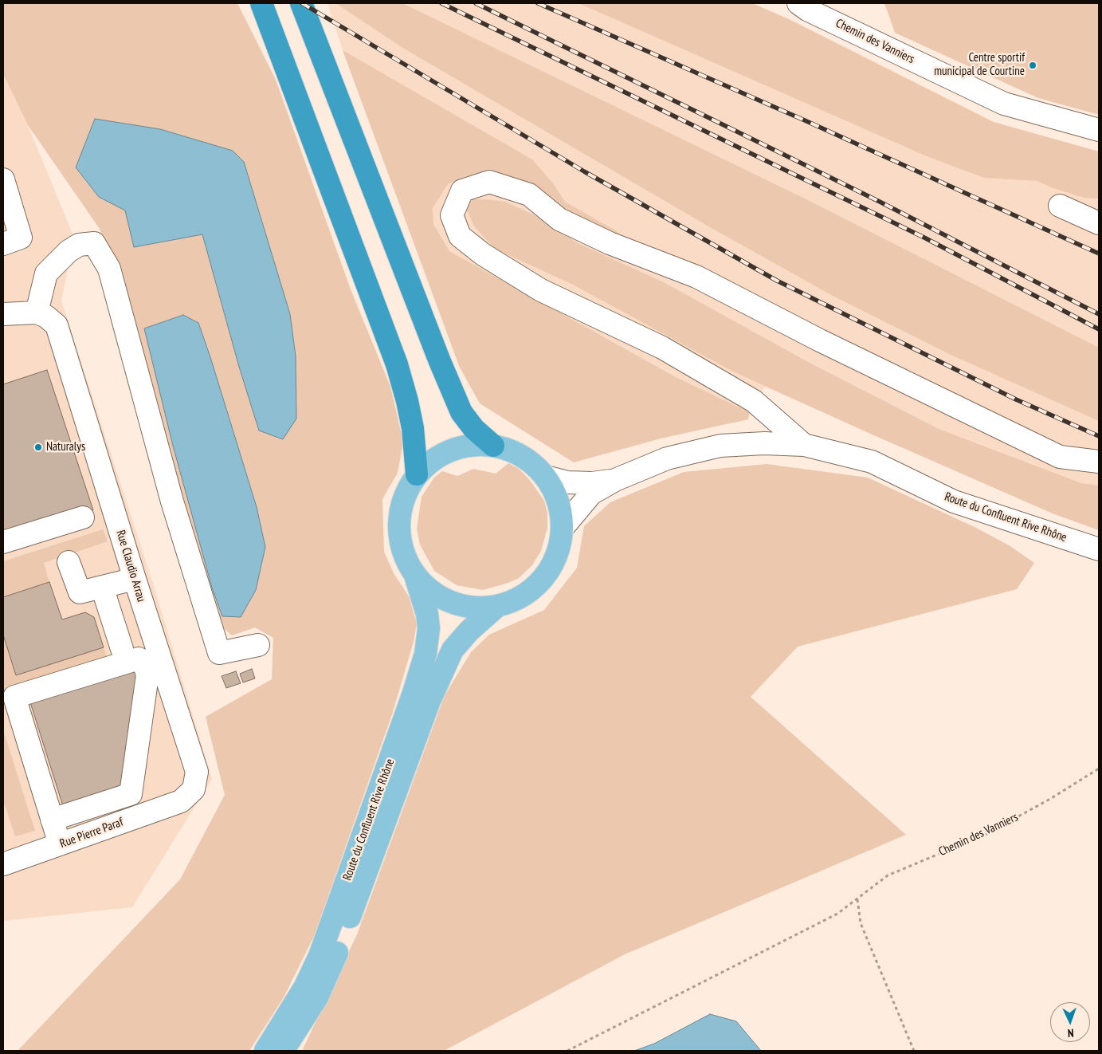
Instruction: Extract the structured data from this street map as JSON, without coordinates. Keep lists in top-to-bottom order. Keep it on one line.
{"streets":{"main road":["Route du Confluent Rive Rhône"],"street":["Chemin des Vanniers","Rue Claudio Arrau","Rue Pierre Paraf"]},"crossings":[["Rue Claudio Arrau","Rue Pierre Paraf"]],"places":["Centre sportif municipal de Courtine","Naturalys"],"north":"bottom"}
